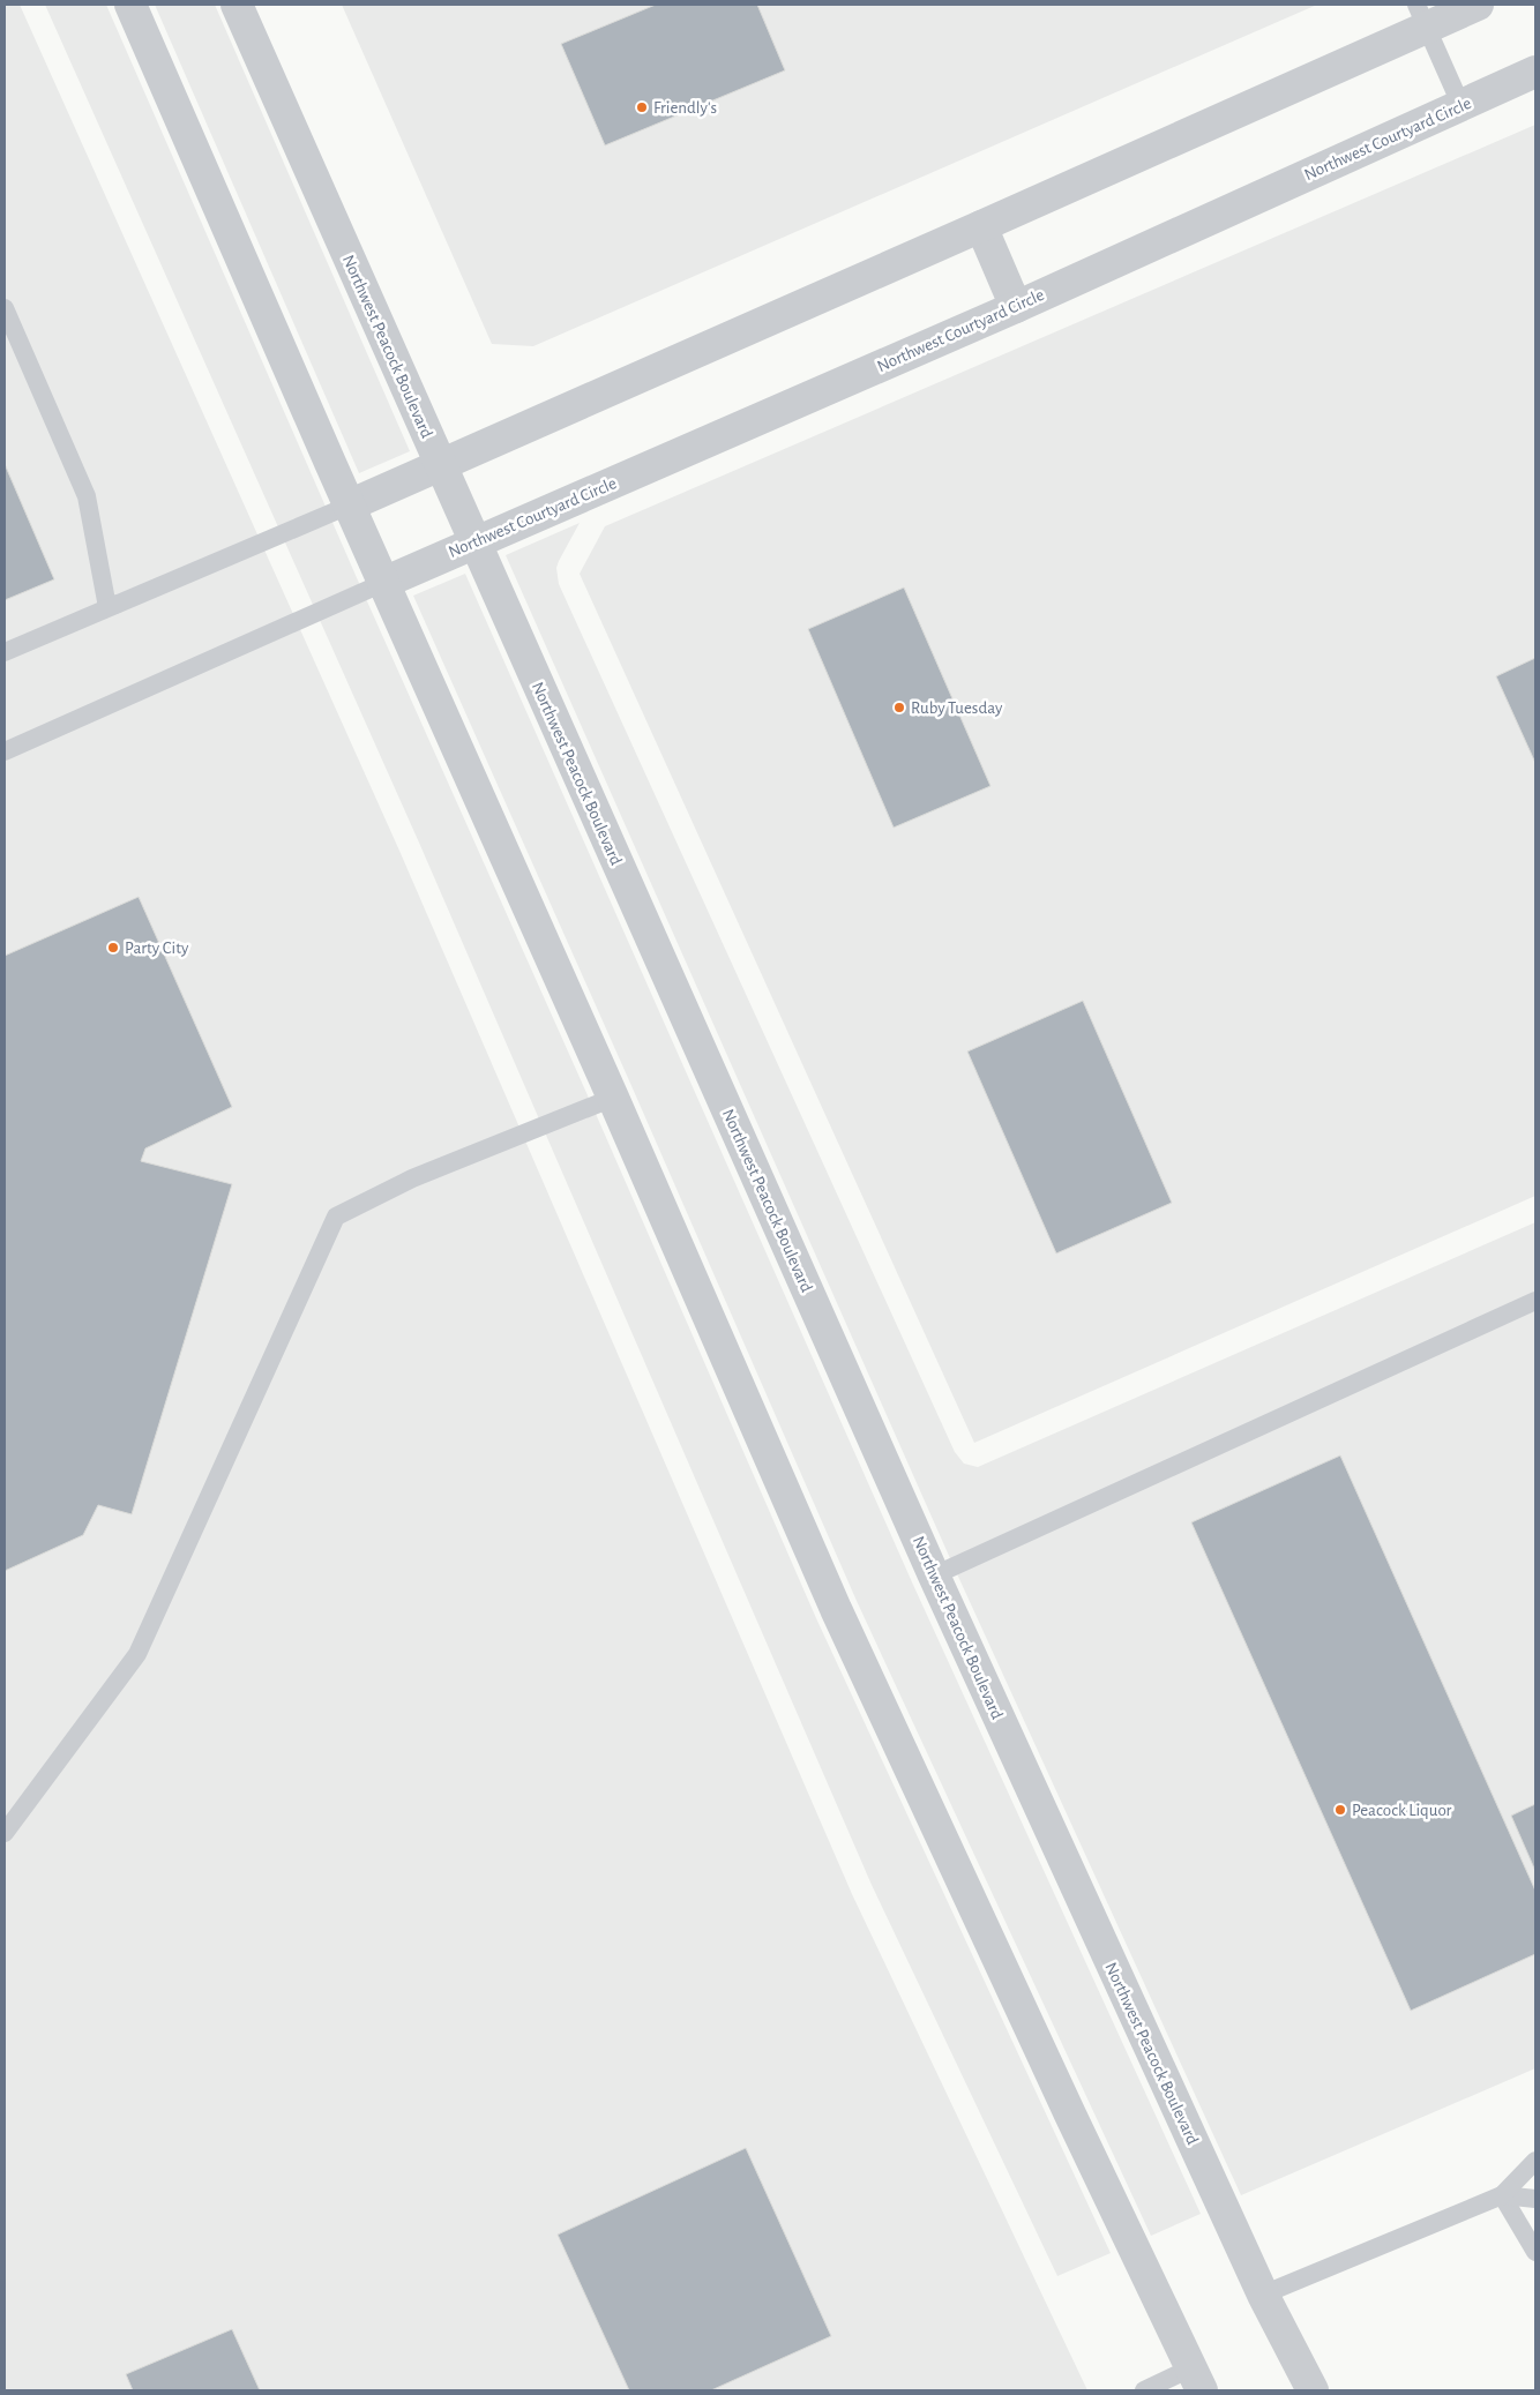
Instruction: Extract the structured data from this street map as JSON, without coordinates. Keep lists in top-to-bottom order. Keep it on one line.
{"streets":{"street":["Northwest Courtyard Circle","Northwest Peacock Boulevard"]},"crossings":[["Northwest Courtyard Circle","Northwest Peacock Boulevard"]],"places":["Friendly's","Ruby Tuesday","Party City","Peacock Liquor"]}
